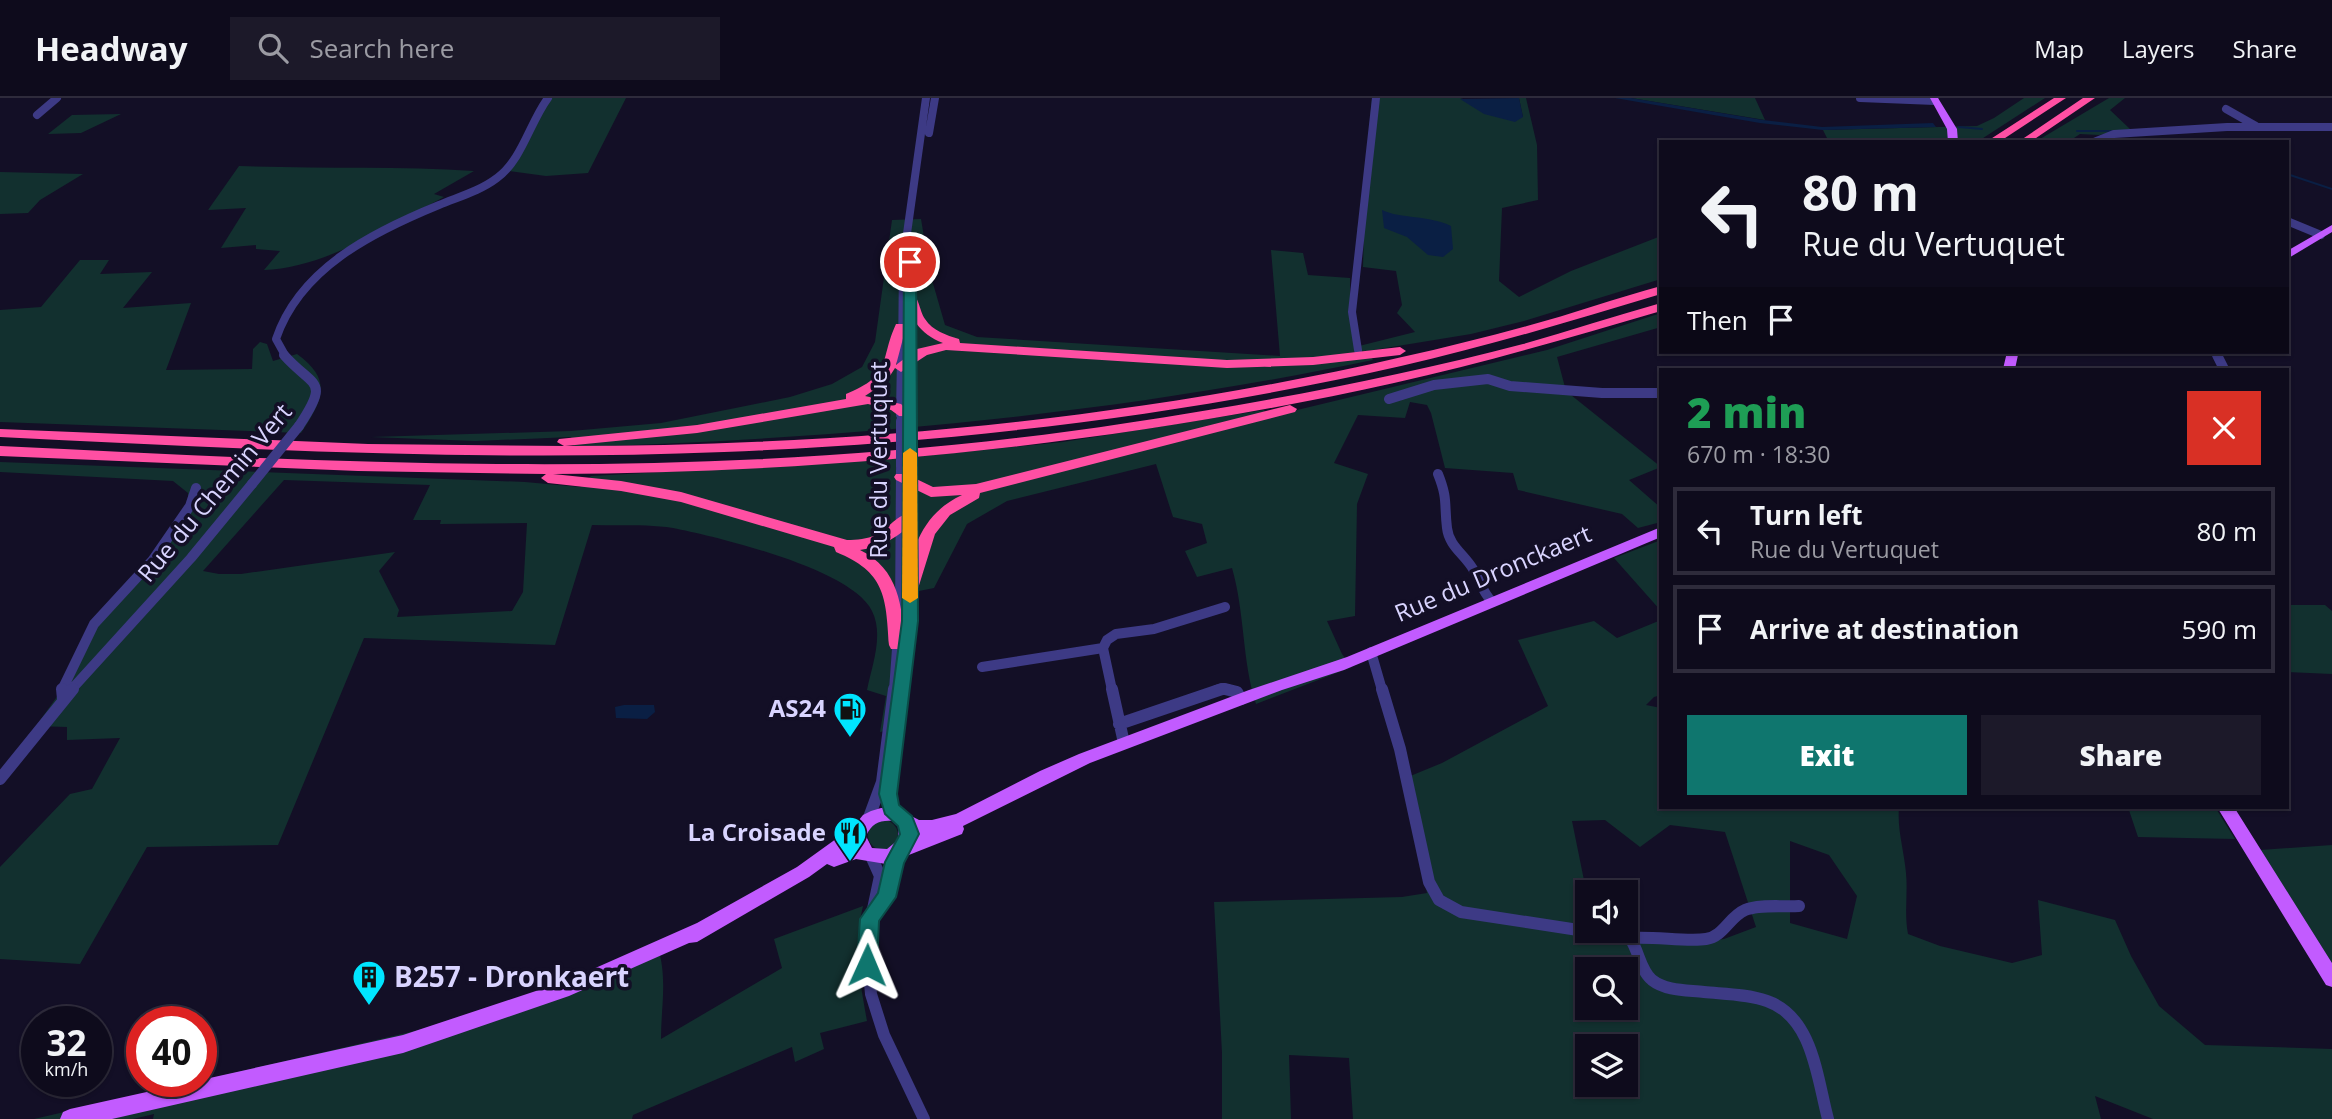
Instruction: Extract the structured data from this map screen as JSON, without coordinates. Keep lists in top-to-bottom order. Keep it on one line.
{"streets":{"main road":["Rue du Dronckaert"],"street":["Rue du Vertuquet","Rue du Chemin Vert"]},"crossings":[["Rue du Vertuquet","Rue du Dronckaert"]],"places":{"fuel station":["AS24"],"restaurant":["La Croisade"],"building":["B257 - Dronkaert"]},"page":{"header":"Headway","search":"Search here","nav":["Map","Layers","Share"],"turn":["80 m","Rue du Vertuquet"],"then":"Then","heading":["2 min","670 m · 18:30"],"list":[{"name":"Turn left","note":"Rue du Vertuquet","value":"80 m"},{"name":"Arrive at destination","value":"590 m"}],"buttons":["Exit","Share"],"speed":"32 km/h","limit":"40"}}
